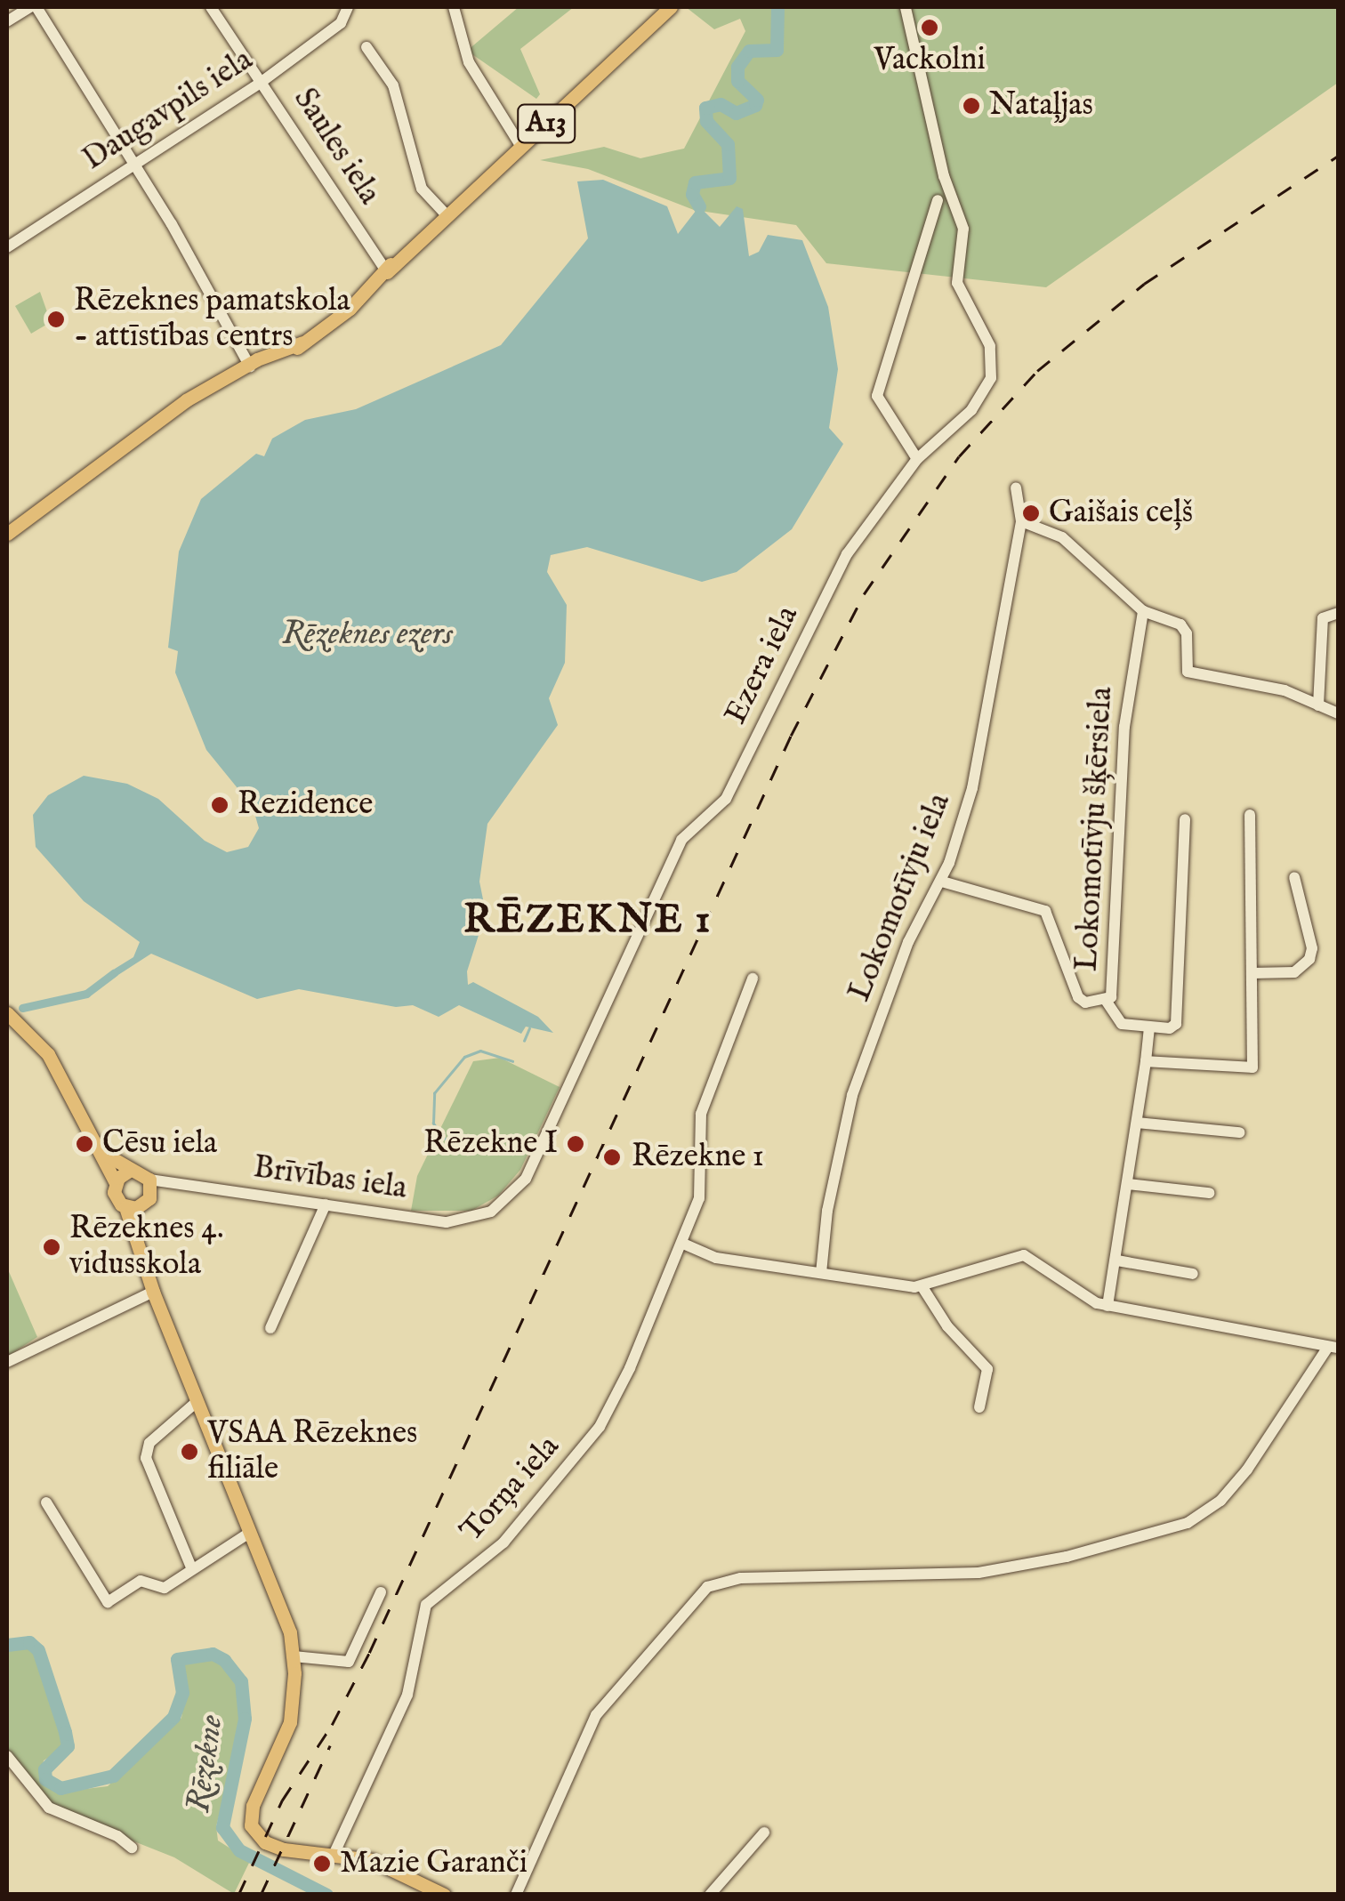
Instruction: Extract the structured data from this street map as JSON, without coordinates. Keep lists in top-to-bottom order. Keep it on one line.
{"streets":{"main road":["A13"],"street":["Daugavpils iela","Saules iela","Ezera iela","Lokomotīvju šķērsiela","Lokomotīvju iela","Brīvības iela","Torņa iela"]},"crossings":[["Daugavpils iela","Saules iela"],["A13","Saules iela"],["Ezera iela","Brīvības iela"],["Lokomotīvju šķērsiela","Lokomotīvju iela"]],"districts":["RĒZEKNE 1"],"water":["Rēzeknes ezers","Rēzekne"],"places":["Vackolni","Nataļjas","Rēzeknes pamatskola - attīstības centrs","Gaišais ceļš","Rezidence","Cēsu iela","Rēzekne I","Rēzekne 1","Rēzeknes 4. vidusskola","VSAA Rēzeknes filiāle","Mazie Garanči"]}
